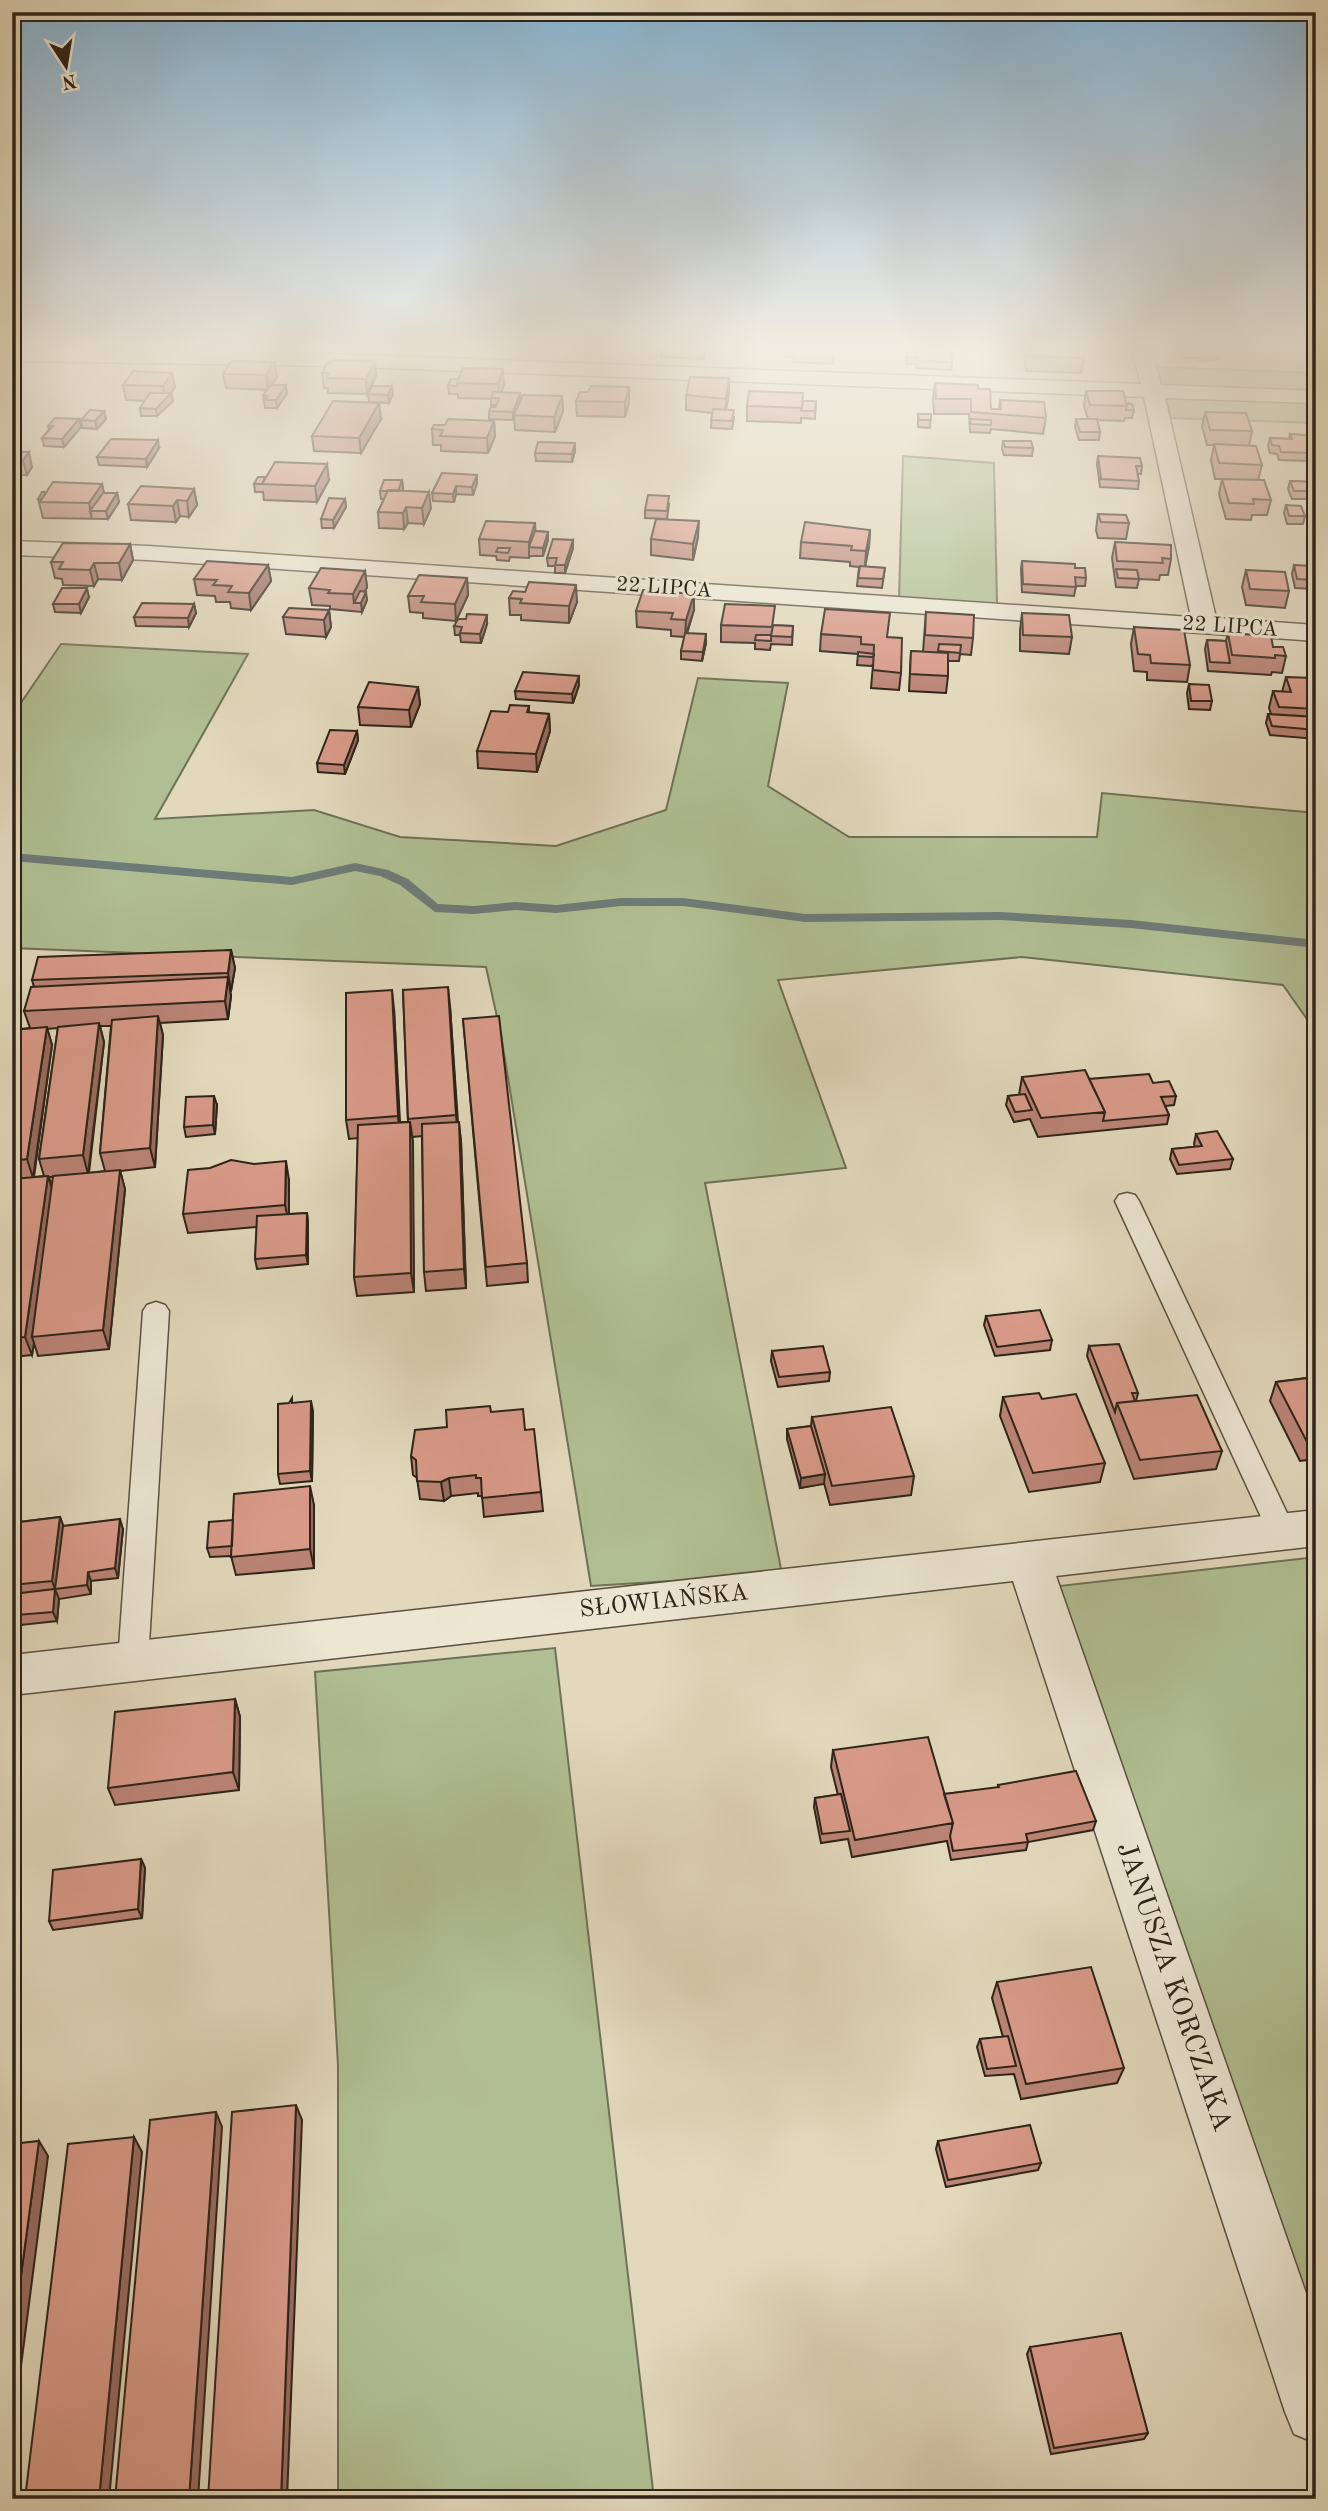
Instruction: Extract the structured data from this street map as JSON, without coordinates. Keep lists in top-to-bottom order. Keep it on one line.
{"streets":{"street":["22 LIPCA","SŁOWIAŃSKA","JANUSZA KORCZAKA"]},"crossings":[["SŁOWIAŃSKA","JANUSZA KORCZAKA"]],"north":"bottom"}
